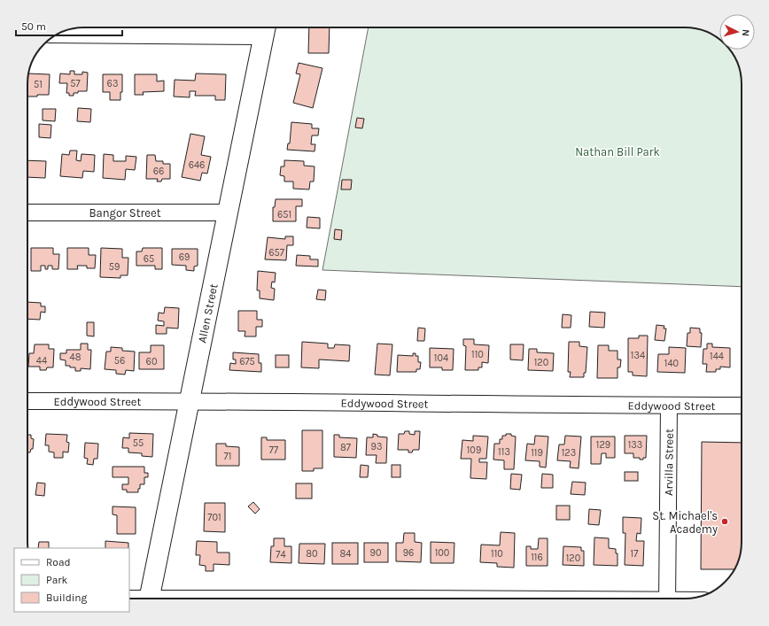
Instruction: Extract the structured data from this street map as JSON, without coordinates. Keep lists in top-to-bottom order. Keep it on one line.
{"streets":{"main road":["Allen Street"],"street":["Bangor Street","Eddywood Street","Arvilla Street"]},"crossings":[["Bangor Street","Allen Street"],["Allen Street","Eddywood Street"],["Eddywood Street","Arvilla Street"]],"parks":["Nathan Bill Park"],"places":["St. Michael's Academy"],"house_numbers":["57","63","51","646","66","651","657","69","65","59","110","134","144","48","104","44","56","60","675","120","140","55","129","133","93","87","77","109","113","119","123","71","701","90","96","100","80","84","110","17","74","116","120"],"legend":["Road","Park","Building"],"scale_bar":"50 m","north":"right"}
